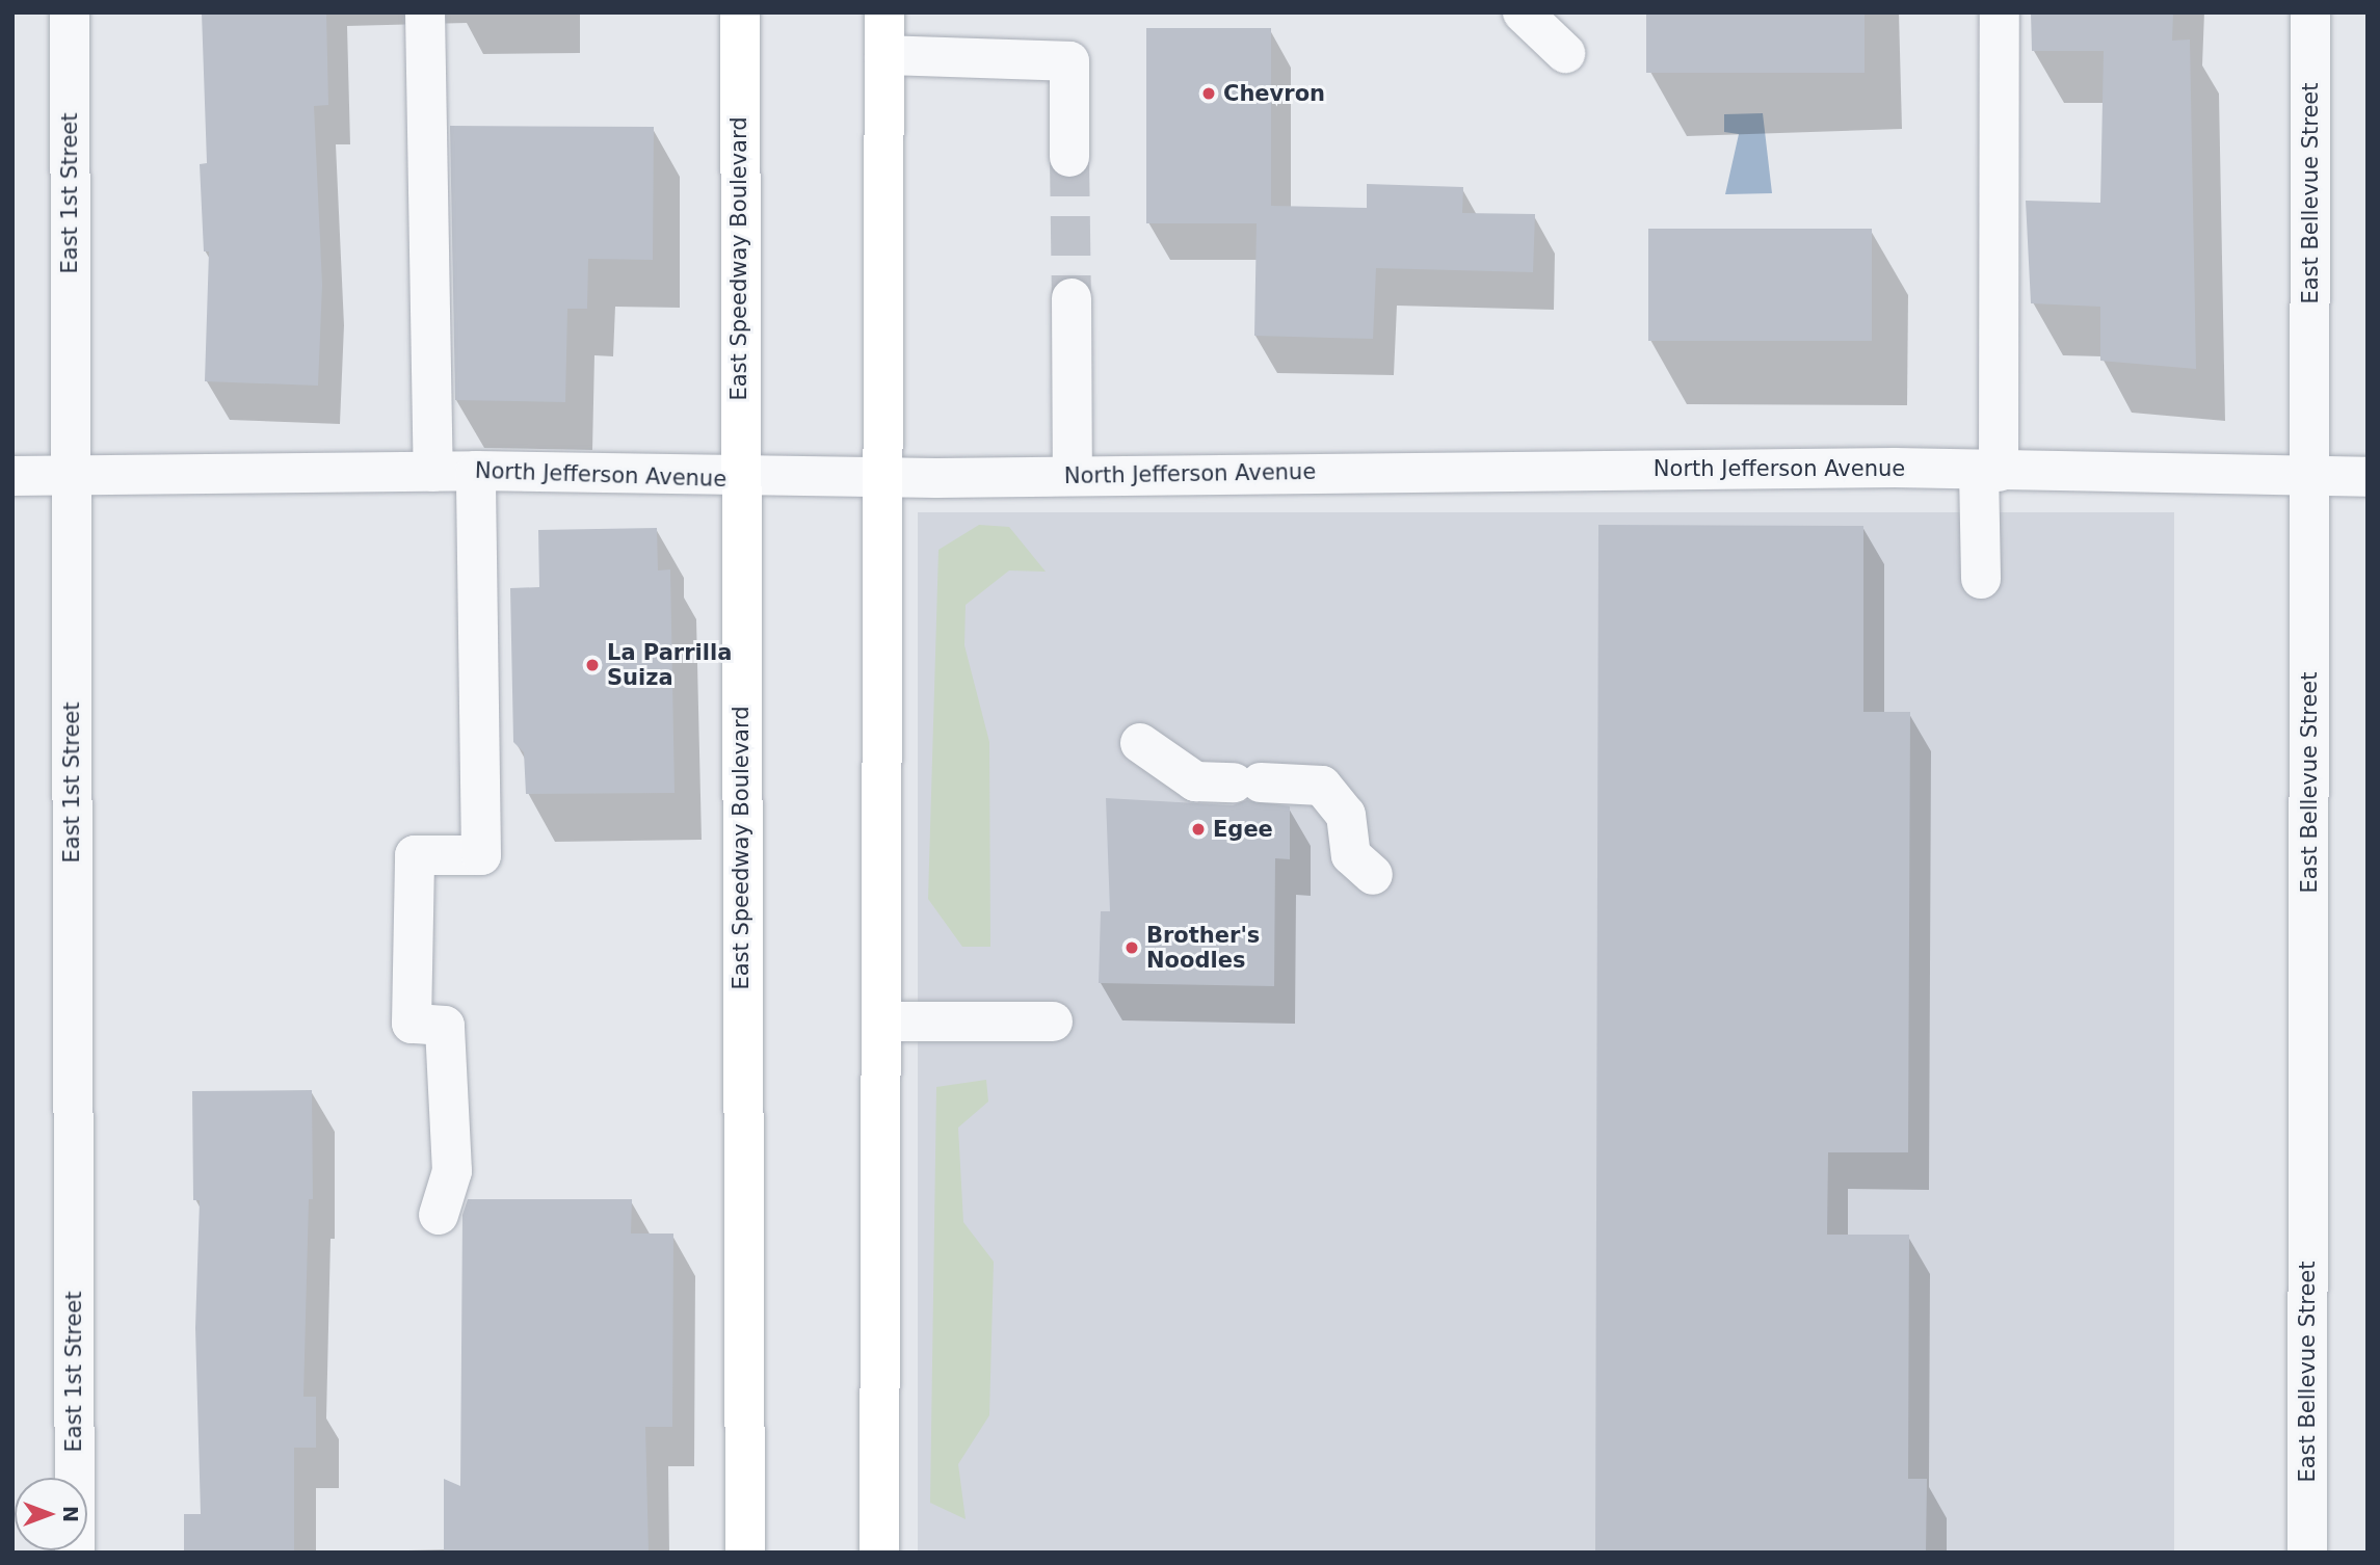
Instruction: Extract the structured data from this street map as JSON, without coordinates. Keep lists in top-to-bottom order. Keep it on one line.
{"streets":{"main road":["East Speedway Boulevard"],"street":["East 1st Street","East Bellevue Street","North Jefferson Avenue"]},"crossings":[["East 1st Street","North Jefferson Avenue"],["East Bellevue Street","North Jefferson Avenue"],["East Speedway Boulevard","North Jefferson Avenue"]],"places":["Chevron","La Parrilla Suiza","Egee","Brother's Noodles"],"north":"right"}
